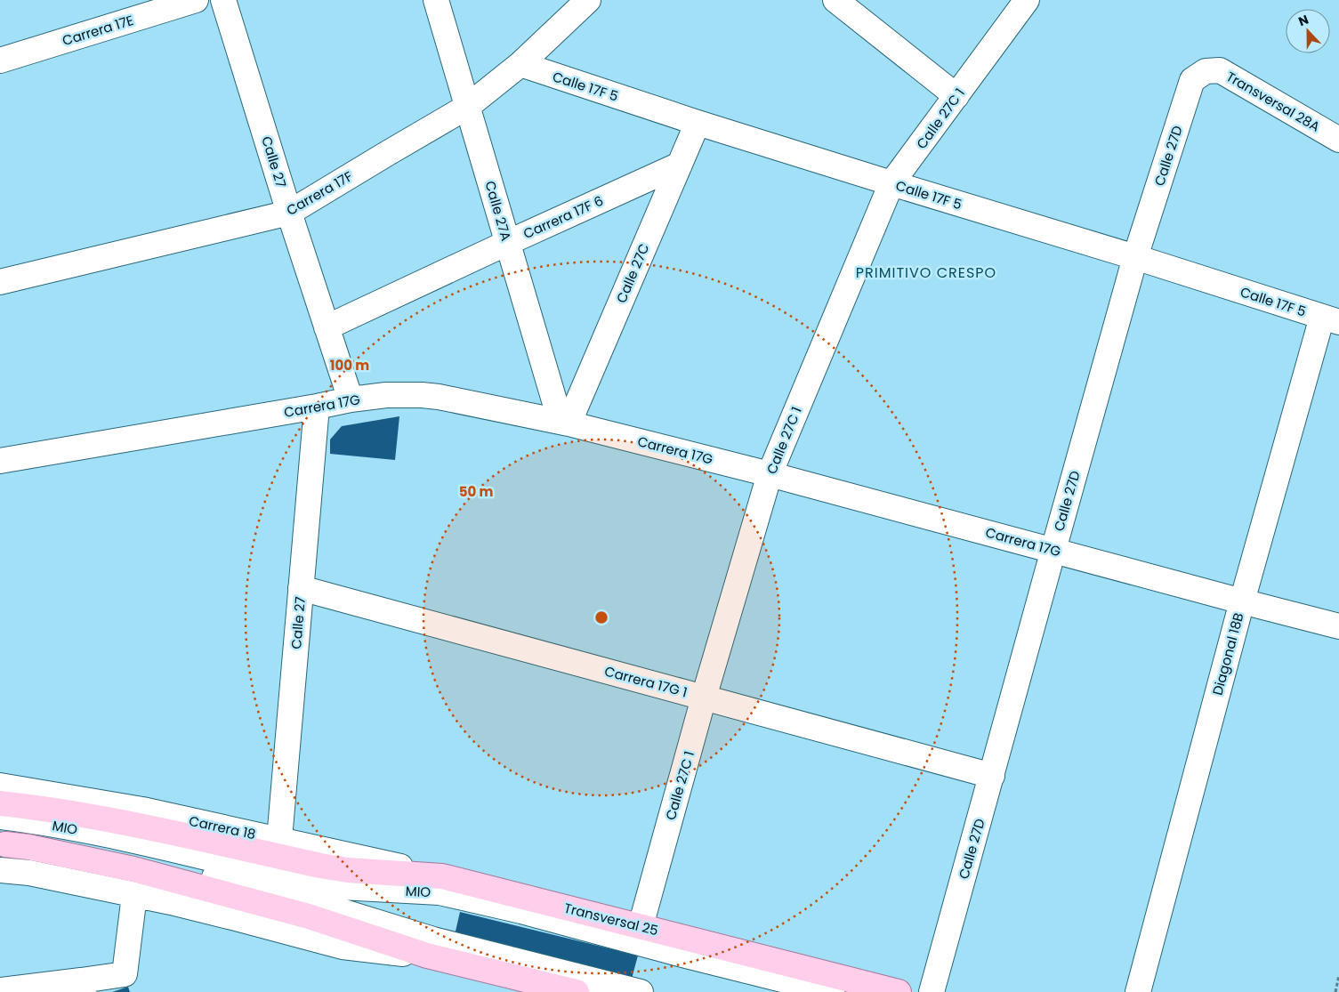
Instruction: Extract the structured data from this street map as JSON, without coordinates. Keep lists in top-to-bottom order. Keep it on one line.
{"streets":{"main road":["Carrera 18","Transversal 25"],"street":["Carrera 17E","Calle 17F 5","Transversal 28A","Calle 27C 1","Calle 27D","Calle 27","Carrera 17F","Calle 27A","Carrera 17F 6","Calle 27C","Carrera 17G","Diagonal 18B","Carrera 17G 1","MIO"]},"crossings":[["Calle 17F 5","Calle 27C 1"],["Calle 17F 5","Calle 27D"],["Calle 17F 5","Carrera 17F"],["Calle 17F 5","Calle 27C"],["Calle 17F 5","Diagonal 18B"],["Transversal 28A","Calle 27D"],["Calle 27C 1","Carrera 17G"],["Calle 27C 1","Carrera 17G 1"],["Calle 27C 1","Transversal 25"],["Calle 27D","Carrera 17G"],["Calle 27D","Carrera 17G 1"],["Calle 27","Carrera 17F"],["Calle 27","Carrera 17F 6"],["Calle 27","Carrera 17G"],["Calle 27","Carrera 17G 1"],["Calle 27","Carrera 18"],["Carrera 17F","Calle 27A"],["Calle 27A","Carrera 17F 6"],["Calle 27A","Calle 27C"],["Calle 27A","Carrera 17G"],["Carrera 17F 6","Calle 27C"],["Calle 27C","Carrera 17G"],["Carrera 17G","Diagonal 18B"],["Carrera 18","Transversal 25"]],"districts":["PRIMITIVO CRESPO"],"north":"top","rings":["100 m","50 m"]}
